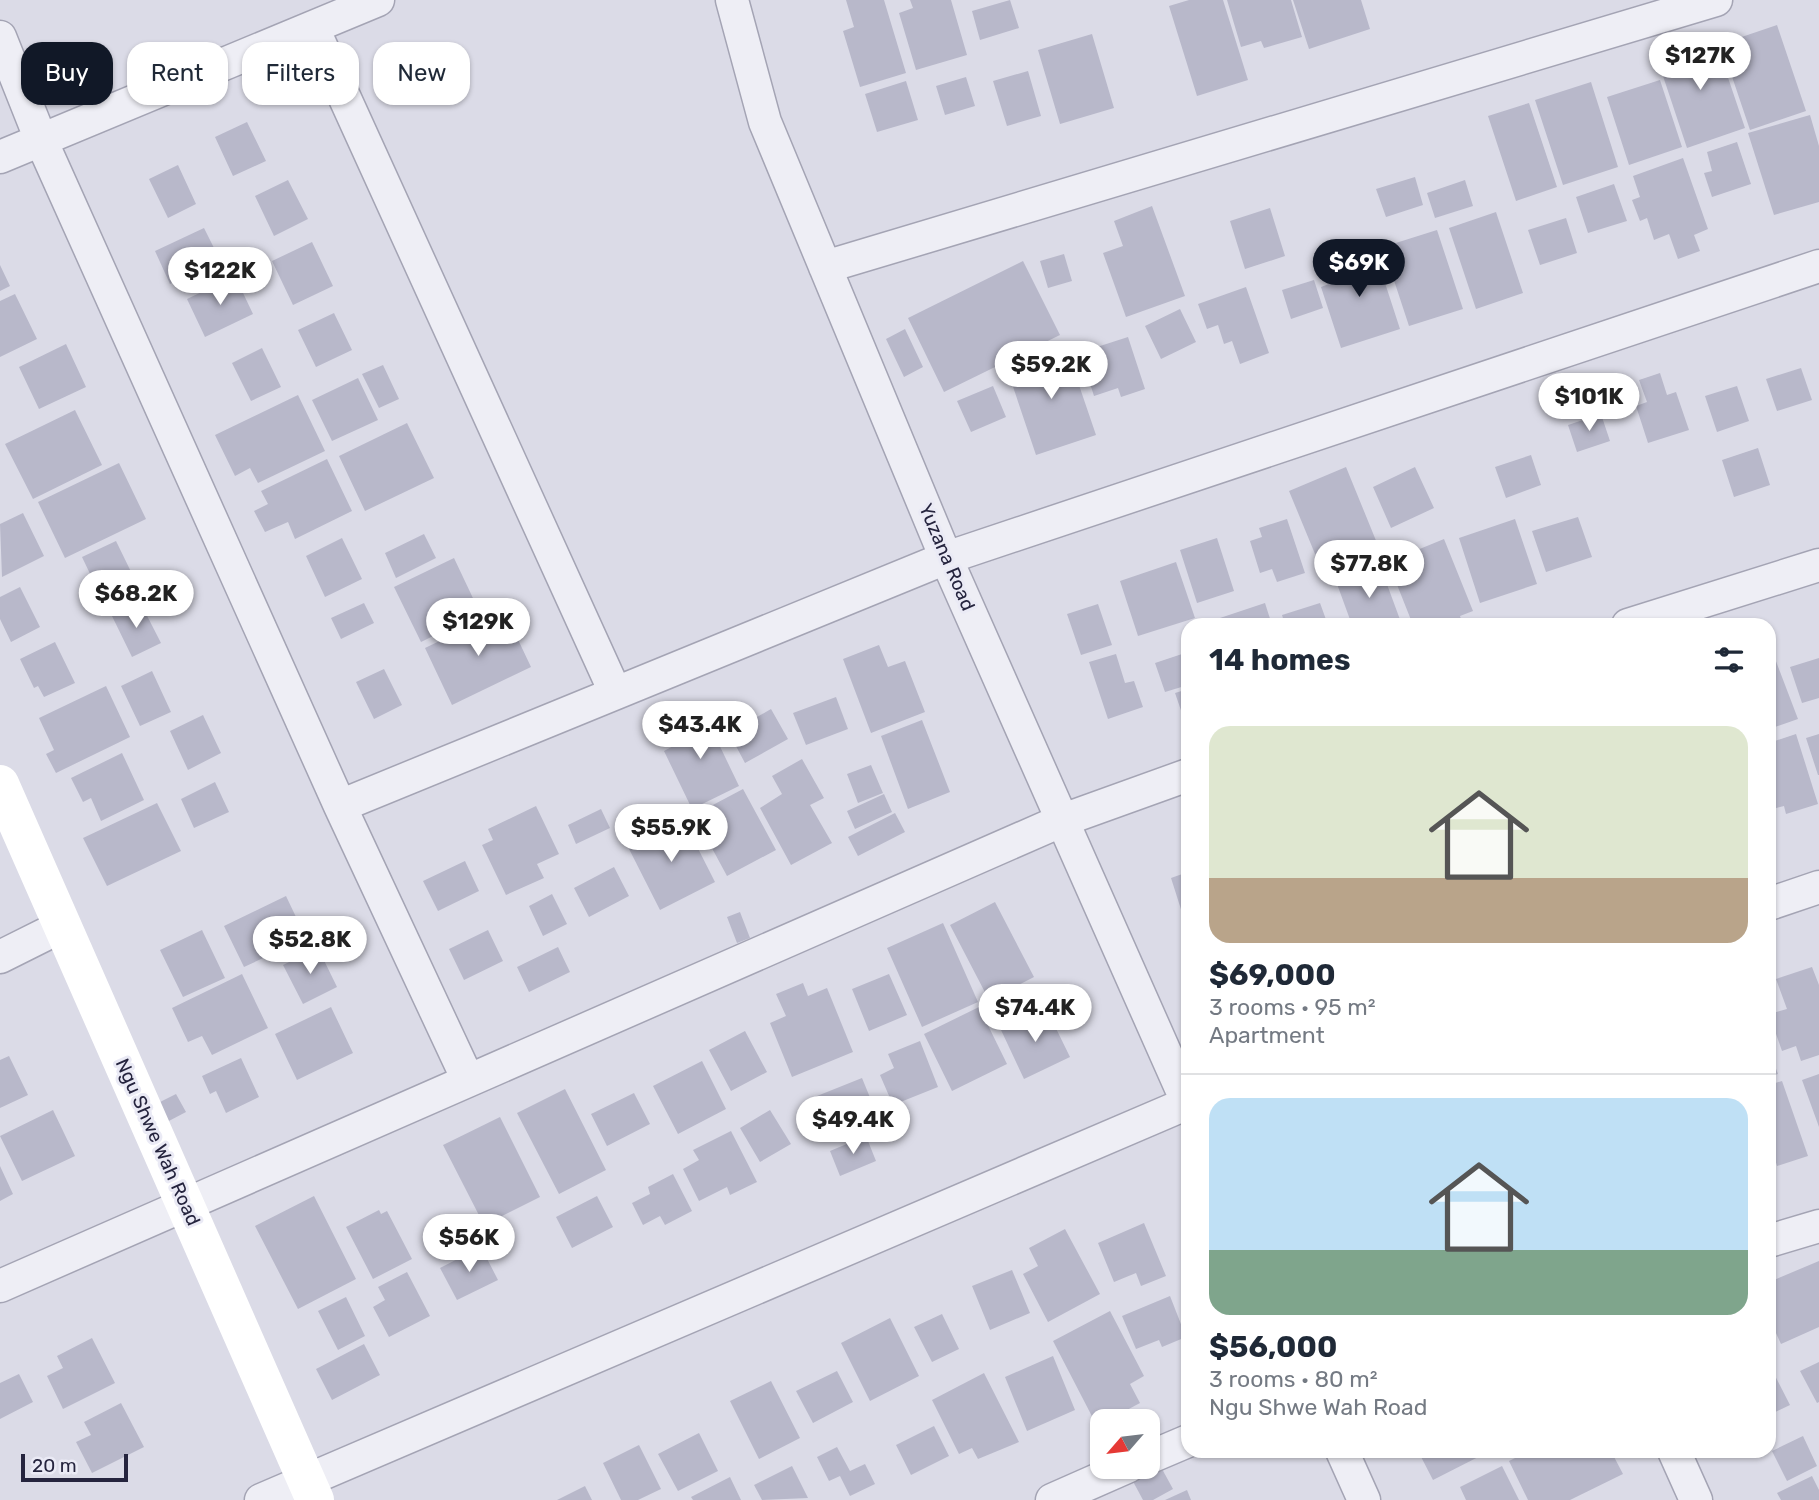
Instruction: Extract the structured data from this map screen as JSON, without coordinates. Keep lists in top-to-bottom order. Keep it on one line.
{"streets":{"street":["Yuzana Road","Ngu Shwe Wah Road"]},"scale_bar":"20 m","north":"bottom left","page":{"price":["$127K","$69K","$122K","$59.2K","$101K","$77.8K","$68.2K","$129K","$43.4K","$55.9K","$52.8K","$74.4K","$49.4K","$56K"],"chip":["Buy","Rent","Filters","New"],"heading":"14 homes","list":[{"name":"$69,000","note":"3 rooms · 95 m² · Apartment"},{"name":"$56,000","note":"3 rooms · 80 m² · Ngu Shwe Wah Road"}],"scale":"20 m"}}
